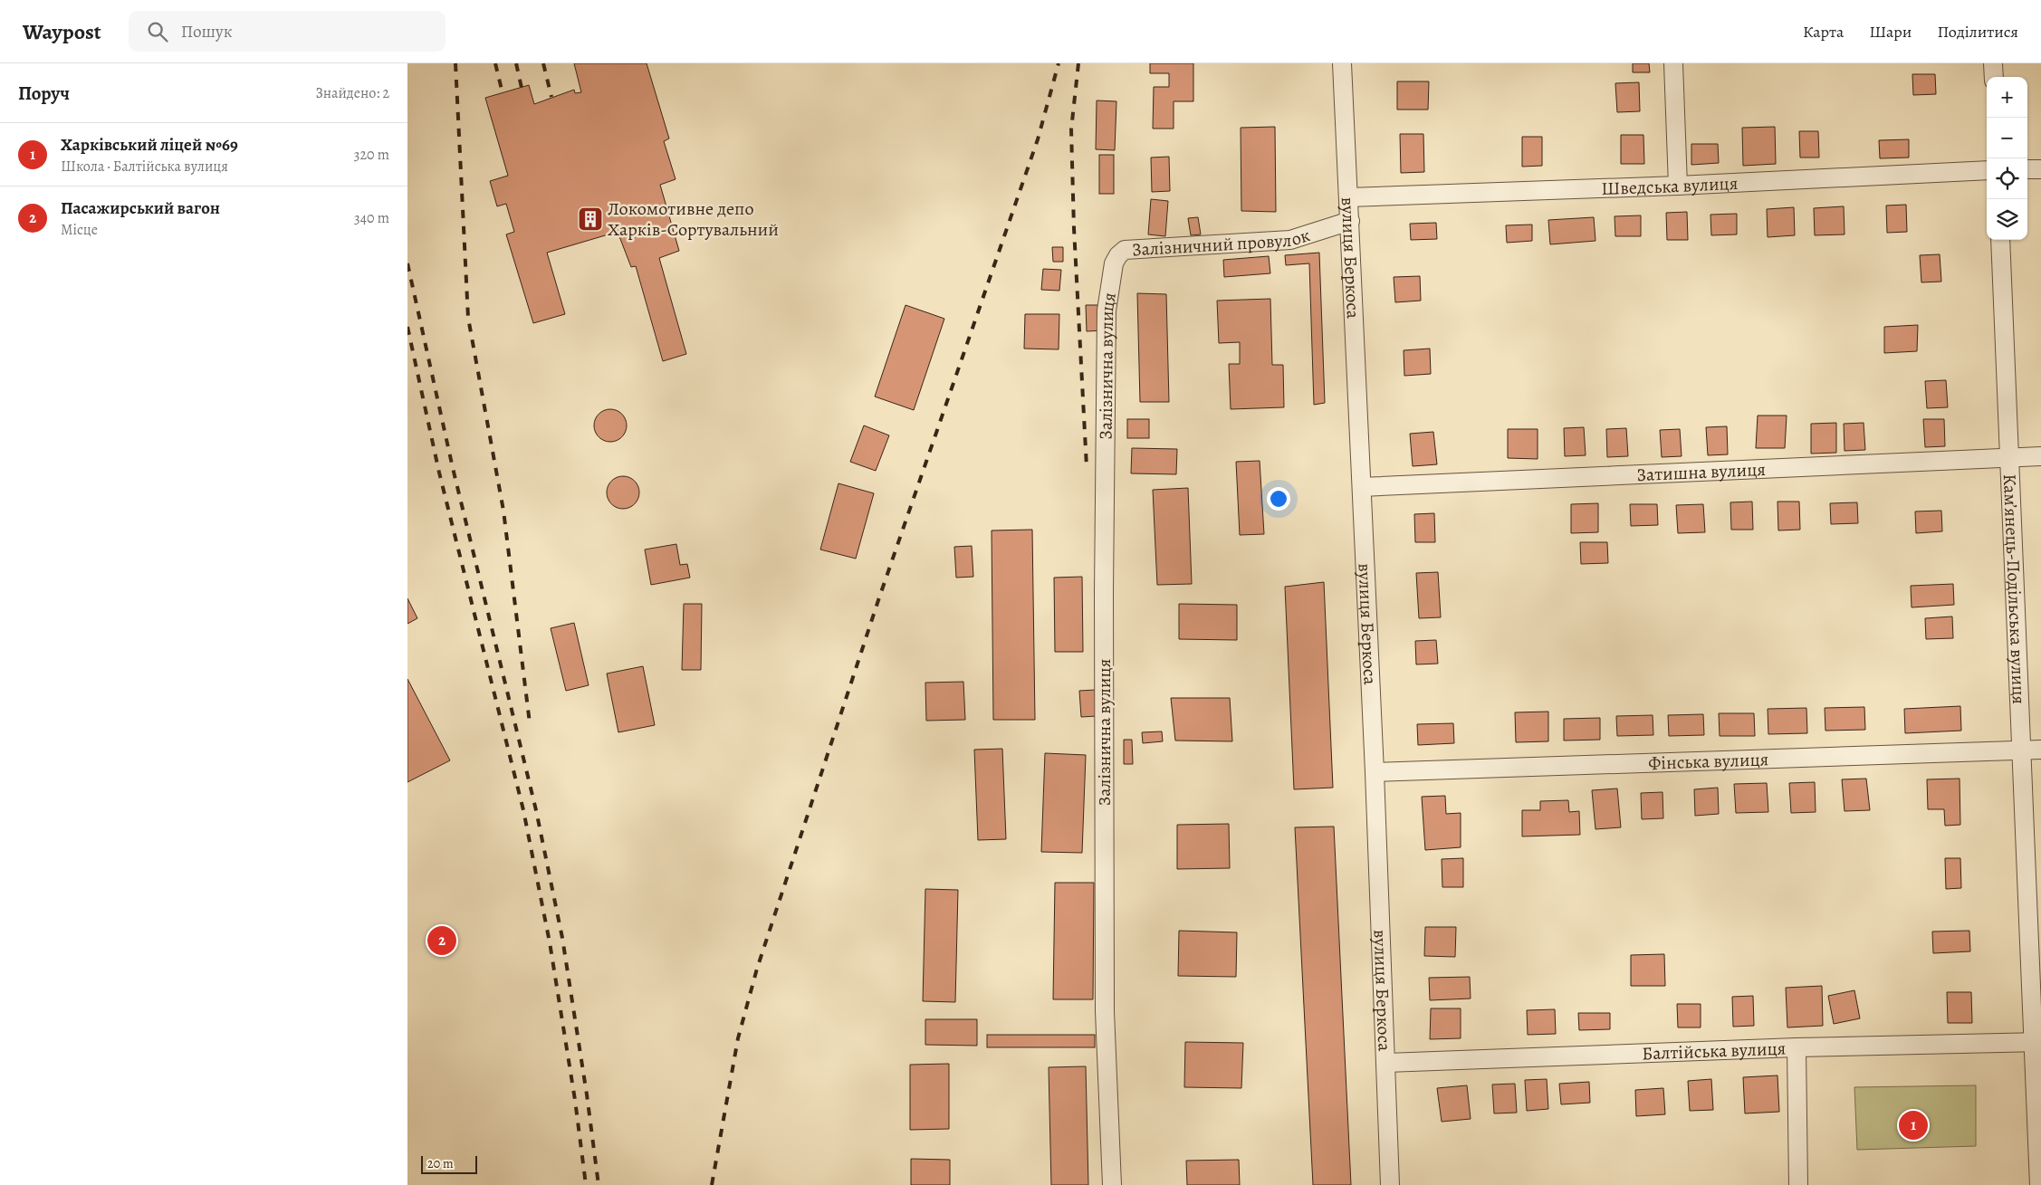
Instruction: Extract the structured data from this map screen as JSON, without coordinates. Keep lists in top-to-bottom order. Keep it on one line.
{"streets":{"street":["Шведська вулиця","Залізничний провулок","вулиця Беркоса","Залізнична вулиця","Затишна вулиця","Кам’янець-Подільська вулиця","Фінська вулиця","Балтійська вулиця"]},"crossings":[["Шведська вулиця","вулиця Беркоса"],["Залізничний провулок","вулиця Беркоса"],["Залізничний провулок","Залізнична вулиця"],["вулиця Беркоса","Затишна вулиця"],["вулиця Беркоса","Фінська вулиця"],["вулиця Беркоса","Балтійська вулиця"],["Затишна вулиця","Кам’янець-Подільська вулиця"],["Кам’янець-Подільська вулиця","Фінська вулиця"],["Кам’янець-Подільська вулиця","Балтійська вулиця"]],"places":{"building":["Локомотивне депо Харків-Сортувальний"]},"scale_bar":"20 m","page":{"header":"Waypost","search":"Пошук","nav":["Карта","Шари","Поділитися"],"heading":["Поруч","Знайдено: 2"],"map_buttons":["+","−"],"list":[{"mark":"1","name":"Харківський ліцей №69","note":"Школа · Балтійська вулиця","value":"320 m"},{"mark":"2","name":"Пасажирський вагон","note":"Місце","value":"340 m"}],"pins":["2","1"],"scale":"20 m"}}
